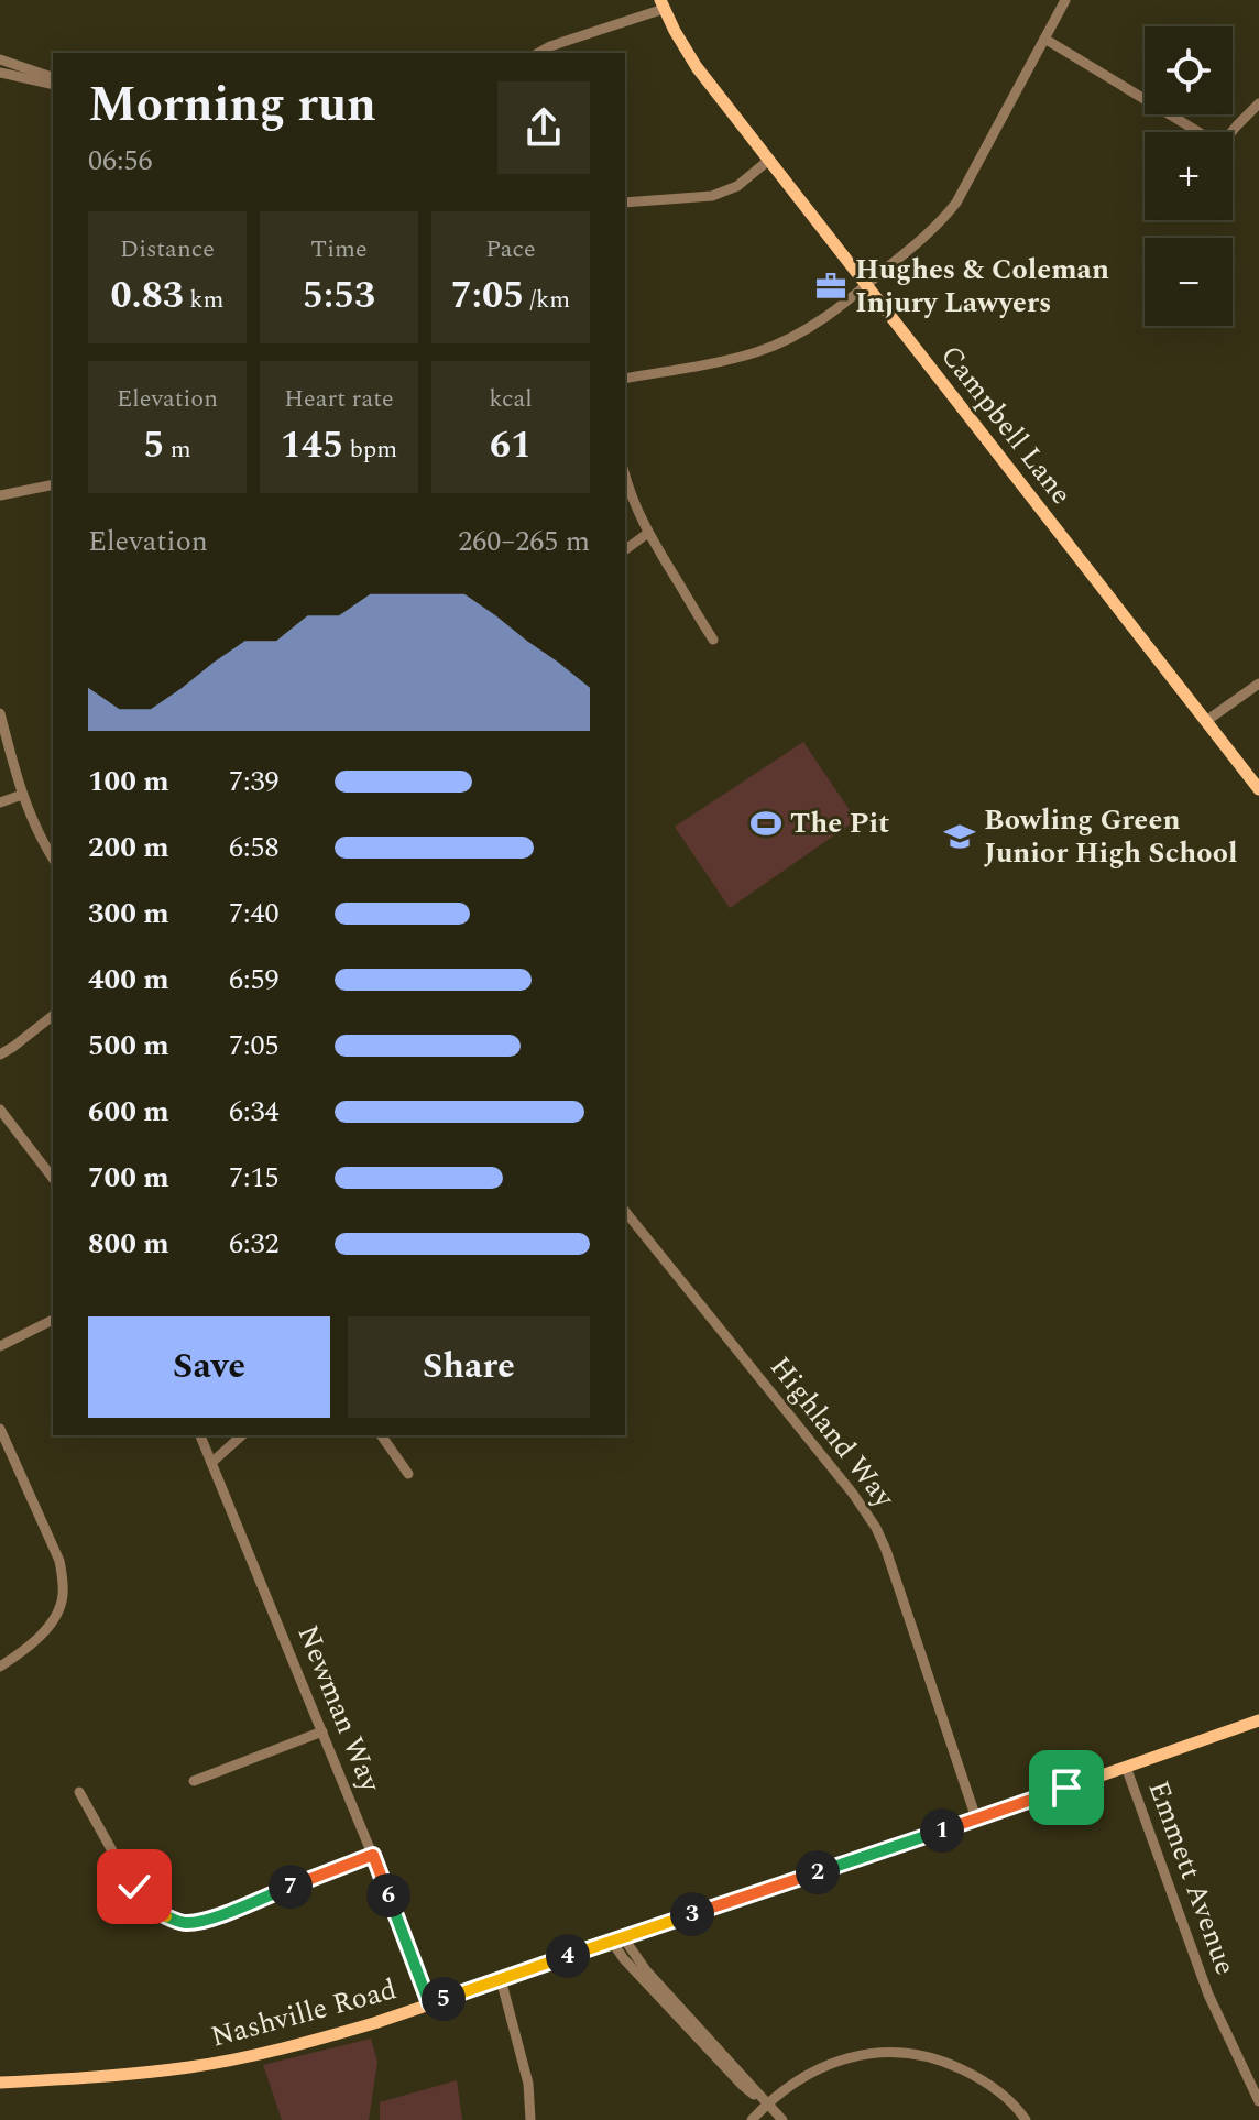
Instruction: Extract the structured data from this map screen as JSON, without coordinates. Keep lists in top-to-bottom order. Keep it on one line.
{"streets":{"main road":["Campbell Lane","Nashville Road"],"street":["Highland Way","Newman Way","Emmett Avenue"]},"crossings":[["Highland Way","Nashville Road"],["Newman Way","Nashville Road"],["Emmett Avenue","Nashville Road"]],"places":{"office":["Hughes & Coleman Injury Lawyers"],"sports":["The Pit"],"school or university":["Bowling Green Junior High School"]},"page":{"map_buttons":["+","−"],"heading":["Morning run","06:56"],"stats":[["Distance","0.83 km"],["Time","5:53"],["Pace","7:05 /km"],["Elevation","5 m"],["Heart rate","145 bpm"],["kcal","61"]],"chart":["Elevation","260–265 m"],"list":[{"name":"100 m","note":"7:39"},{"name":"200 m","note":"6:58"},{"name":"300 m","note":"7:40"},{"name":"400 m","note":"6:59"},{"name":"500 m","note":"7:05"},{"name":"600 m","note":"6:34"},{"name":"700 m","note":"7:15"},{"name":"800 m","note":"6:32"}],"buttons":["Save","Share"],"pins":["1","2","7","6","3","4","5"]}}
